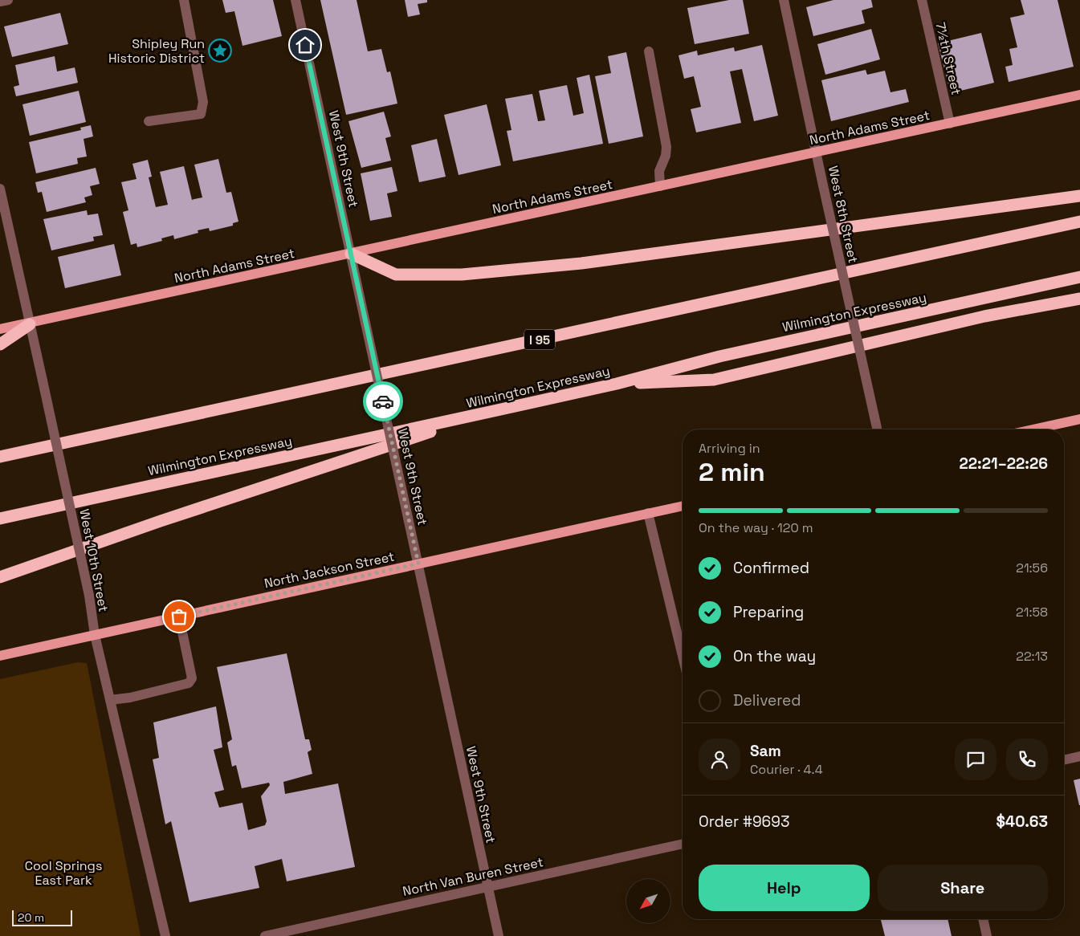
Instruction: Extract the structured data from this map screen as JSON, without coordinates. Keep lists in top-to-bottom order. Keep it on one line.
{"streets":{"highway":["Wilmington Expressway","I 95"],"main road":["North Adams Street","North Jackson Street"],"street":["7½th Street","West 9th Street","West 8th Street","West 10th Street","North Van Buren Street"]},"crossings":[["7½th Street","North Adams Street"],["North Adams Street","West 9th Street"],["North Adams Street","West 8th Street"],["North Adams Street","West 10th Street"],["West 9th Street","North Jackson Street"],["West 9th Street","North Van Buren Street"],["West 10th Street","North Jackson Street"]],"parks":["Cool Springs East Park"],"places":{"place":["Shipley Run Historic District"]},"scale_bar":"20 m","north":"bottom left","page":{"heading":["2 min","Arriving in","22:21–22:26"],"panel":["Sam","Courier · 4.4","Order #9693","$40.63"],"bar":"On the way · 120 m","list":[["Confirmed","21:56"],["Preparing","21:58"],["On the way","22:13"],"Delivered"],"buttons":["Help","Share"],"scale":"20 m"}}
